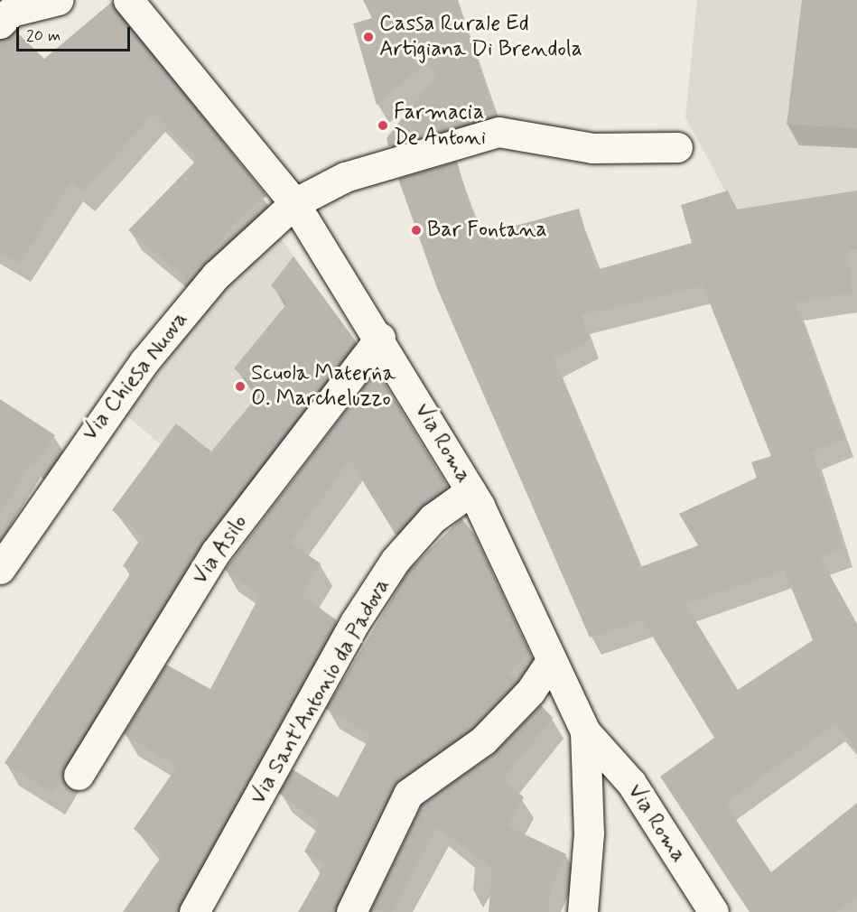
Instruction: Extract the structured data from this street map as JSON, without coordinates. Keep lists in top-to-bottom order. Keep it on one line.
{"streets":{"street":["Via Chiesa Nuova","Via Roma","Via Asilo","Via Sant'Antonio da Padova"]},"crossings":[["Via Chiesa Nuova","Via Roma"],["Via Roma","Via Asilo"],["Via Roma","Via Sant'Antonio da Padova"]],"places":["Cassa Rurale Ed Artigiana Di Brendola","Farmacia De Antoni","Bar Fontana","Scuola Materna O. Marcheluzzo"],"scale_bar":"20 m"}
